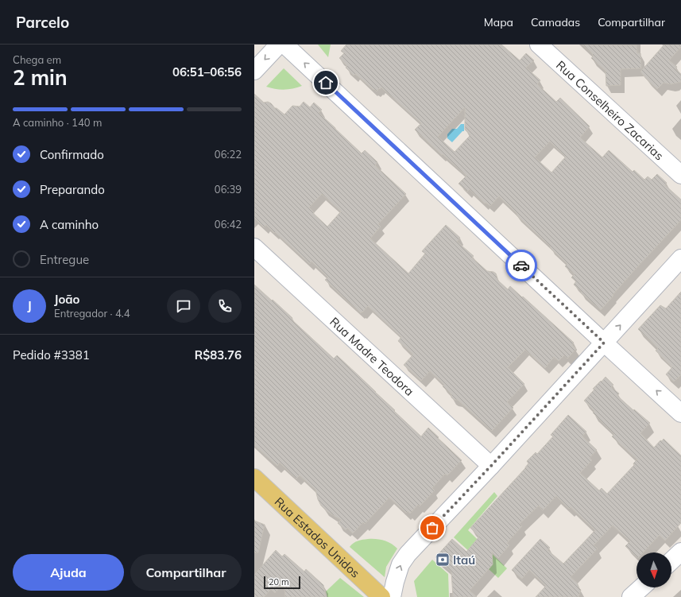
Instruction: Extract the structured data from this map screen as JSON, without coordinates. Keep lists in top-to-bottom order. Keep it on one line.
{"streets":{"main road":["Rua Estados Unidos"],"street":["Rua Conselheiro Zacarias","Rua Madre Teodora"]},"places":{"bank":["Itaú"]},"scale_bar":"20 m","north":"bottom","page":{"header":"Parcelo","nav":["Mapa","Camadas","Compartilhar"],"heading":["2 min","Chega em","06:51–06:56"],"panel":["João","Entregador · 4.4","Pedido #3381","R$83.76"],"bar":"A caminho · 140 m","list":[["Confirmado","06:22"],["Preparando","06:39"],["A caminho","06:42"],"Entregue"],"round":"J","buttons":["Ajuda","Compartilhar"],"scale":"20 m"}}
